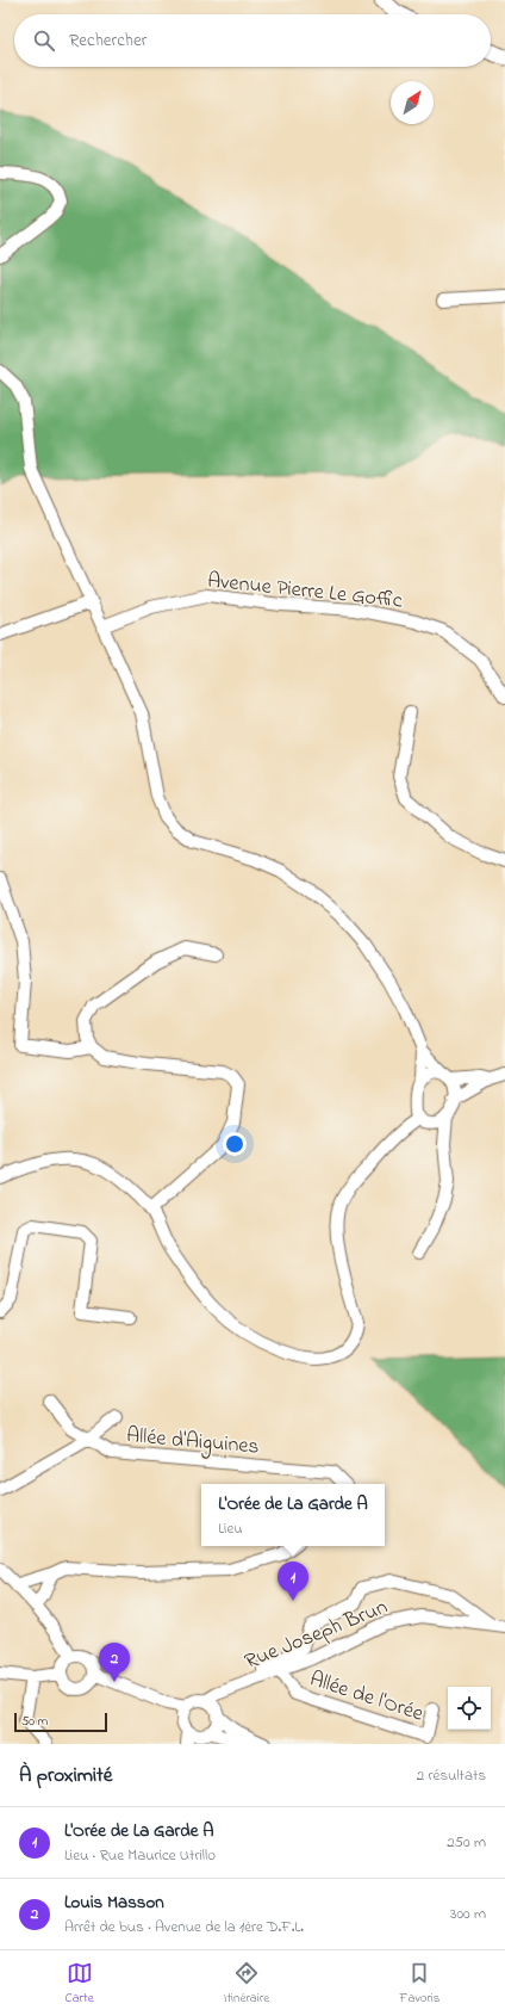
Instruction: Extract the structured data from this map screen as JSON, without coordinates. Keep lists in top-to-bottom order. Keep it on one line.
{"streets":{"street":["Avenue Pierre Le Goffic","Allée d'Aiguines","Rue Joseph Brun","Allée de l'Orée"]},"crossings":[["Rue Joseph Brun","Allée de l'Orée"]],"scale_bar":"50 m","north":"top right","page":{"search":"Rechercher","popup":["L'Orée de La Garde A","Lieu"],"pins":["1","2"],"scale":"50 m","heading":["À proximité","2 résultats"],"list":[{"mark":"1","name":"L'Orée de La Garde A","note":"Lieu · Rue Maurice Utrillo","value":"250 m"},{"mark":"2","name":"Louis Masson","note":"Arrêt de bus · Avenue de la 1ère D.F.L.","value":"300 m"}],"nav":["Carte","Itinéraire","Favoris"]}}
